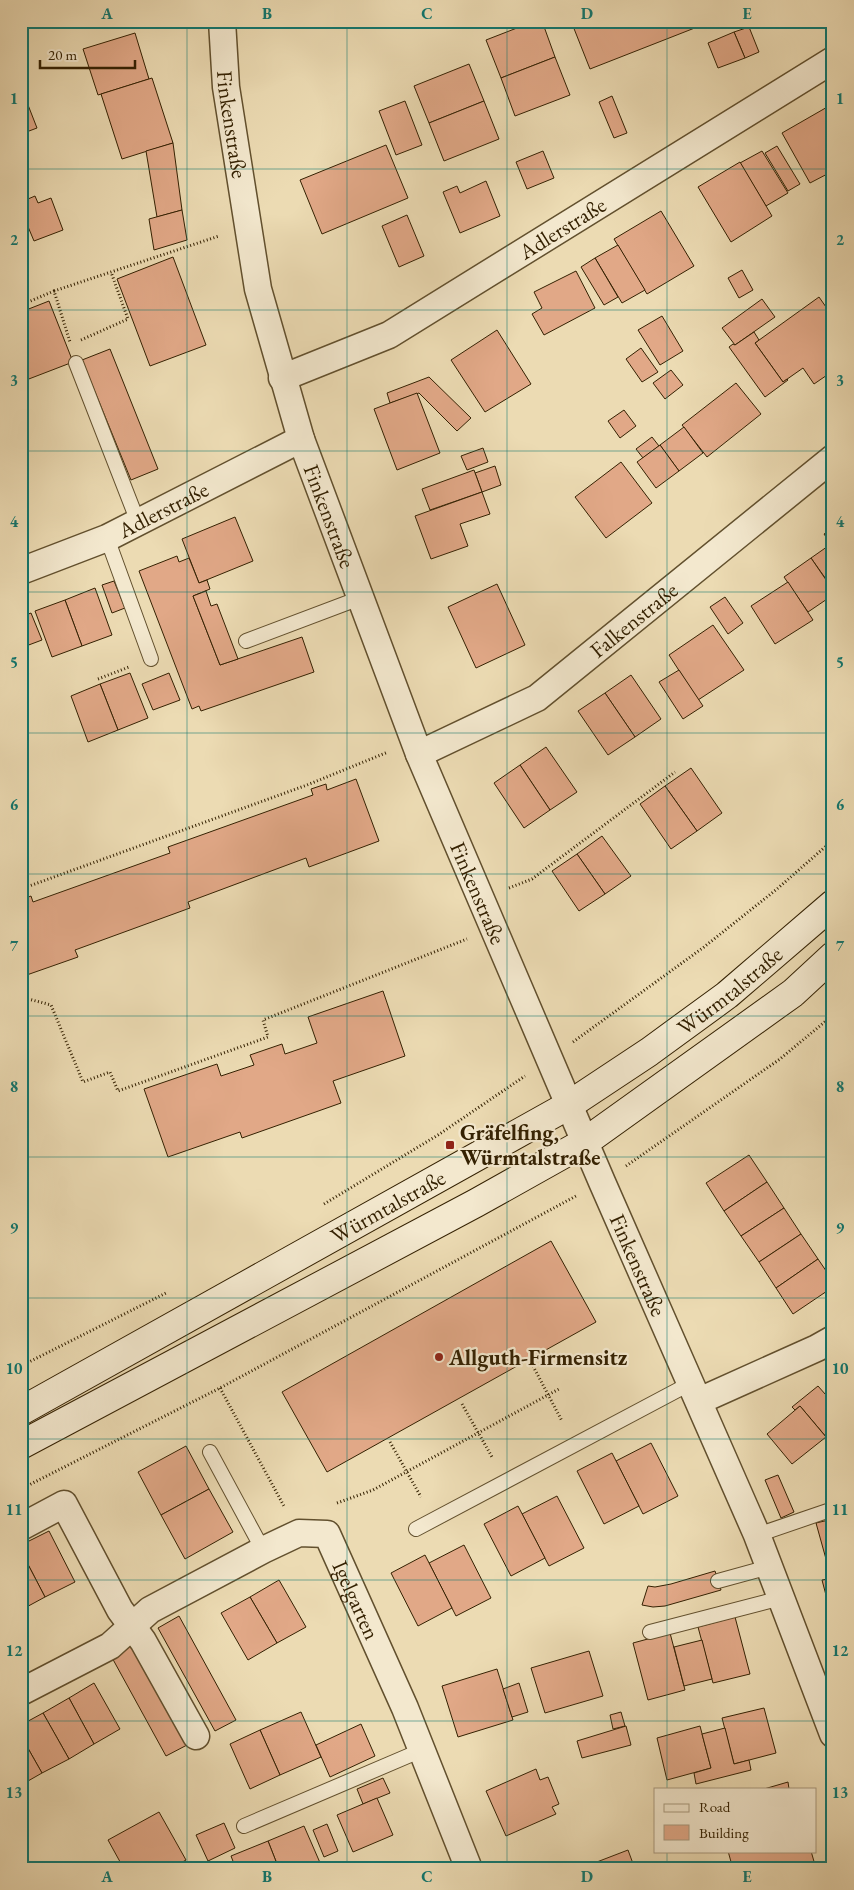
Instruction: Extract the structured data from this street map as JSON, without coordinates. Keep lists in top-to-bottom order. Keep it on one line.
{"streets":{"main road":["Würmtalstraße"],"street":["Finkenstraße","Adlerstraße","Falkenstraße","Igelgarten"]},"crossings":[["Finkenstraße","Adlerstraße"],["Finkenstraße","Falkenstraße"],["Finkenstraße","Würmtalstraße"]],"places":{"transit":["Gräfelfing, Würmtalstraße"],"other":["Allguth-Firmensitz"]},"legend":["Road","Building"],"scale_bar":"20 m","grid":{"columns":["A","B","C","D","E"],"rows":["1","2","3","4","5","6","7","8","9","10","11","12","13"]}}
